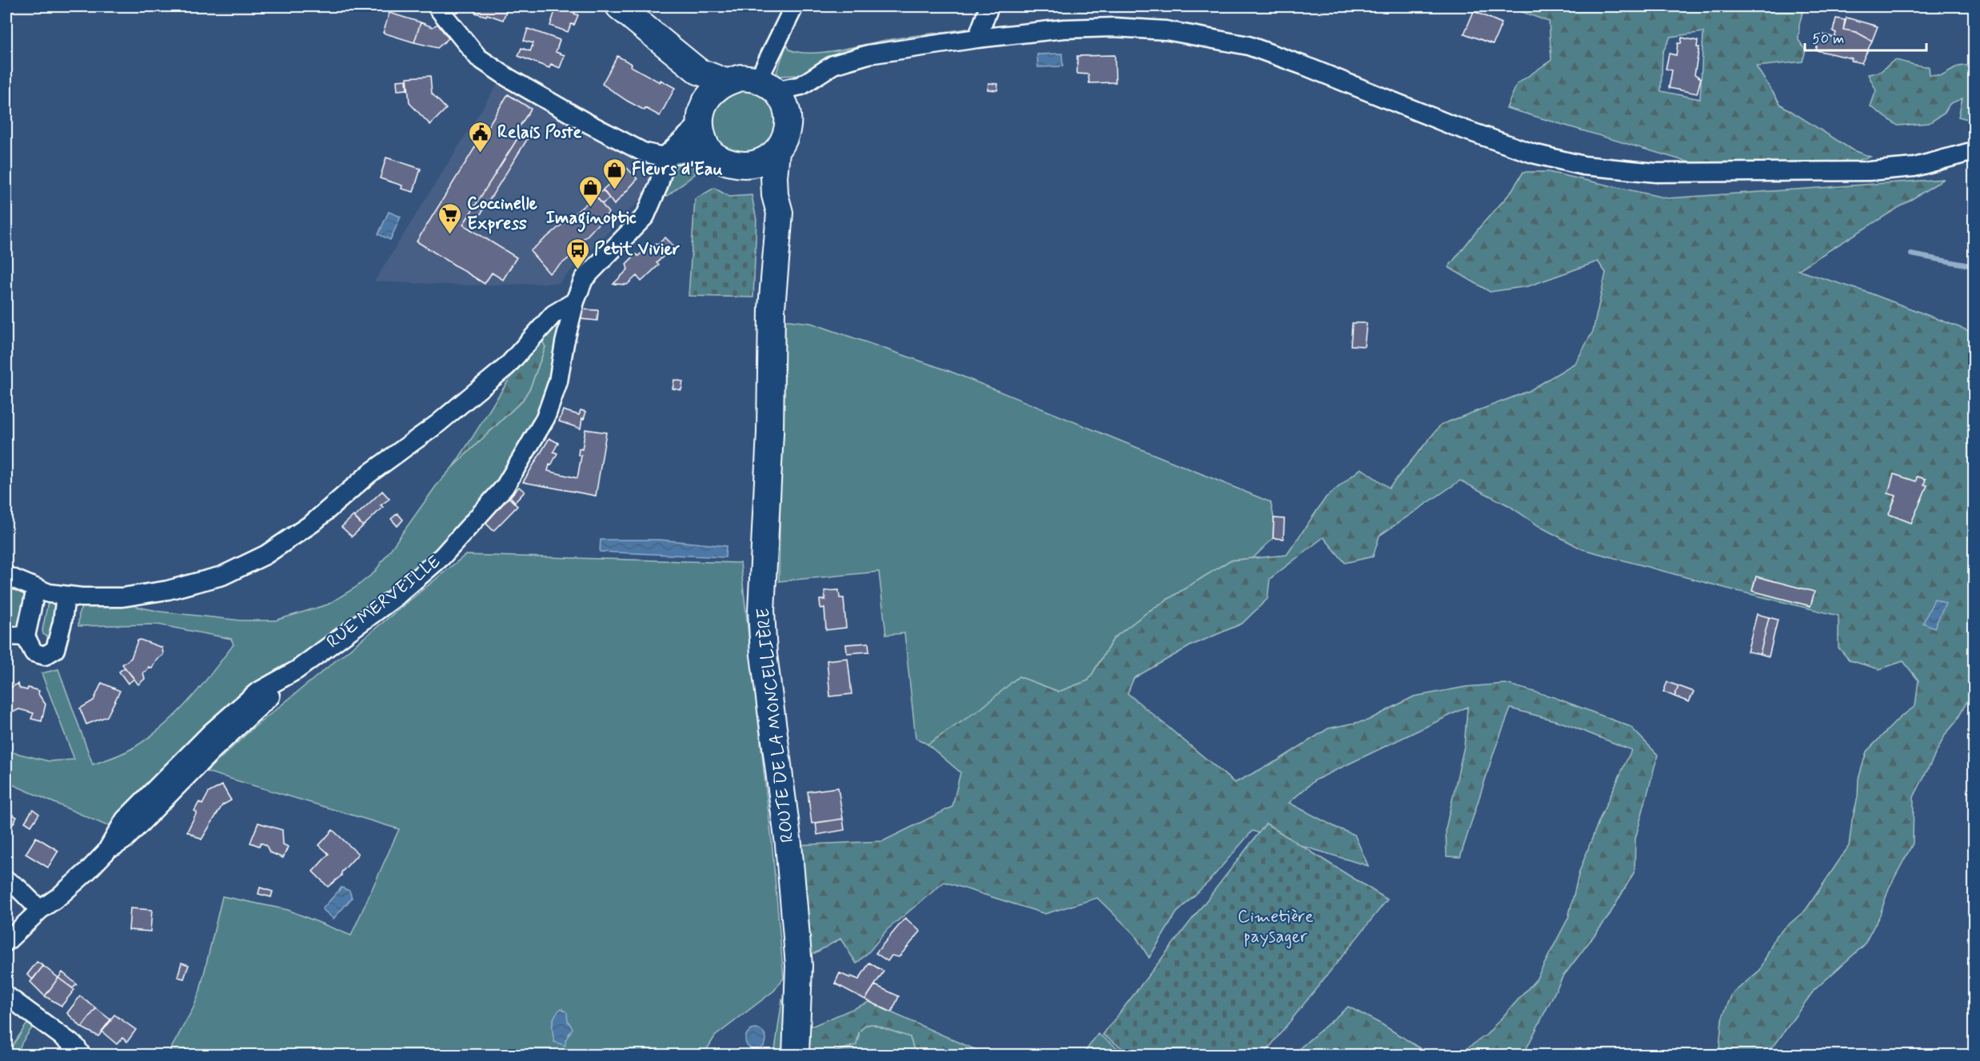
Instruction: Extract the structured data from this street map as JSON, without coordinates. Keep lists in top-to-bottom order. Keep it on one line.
{"streets":{"street":["RUE MERVEILLE","ROUTE DE LA MONCELLIÈRE"]},"parks":["Cimetière paysager"],"places":{"public building":["Relais Poste"],"shop":["Fleurs d'Eau","Imaginoptic"],"supermarket":["Coccinelle Express"],"bus stop":["Petit Vivier"]},"scale_bar":"50 m"}
